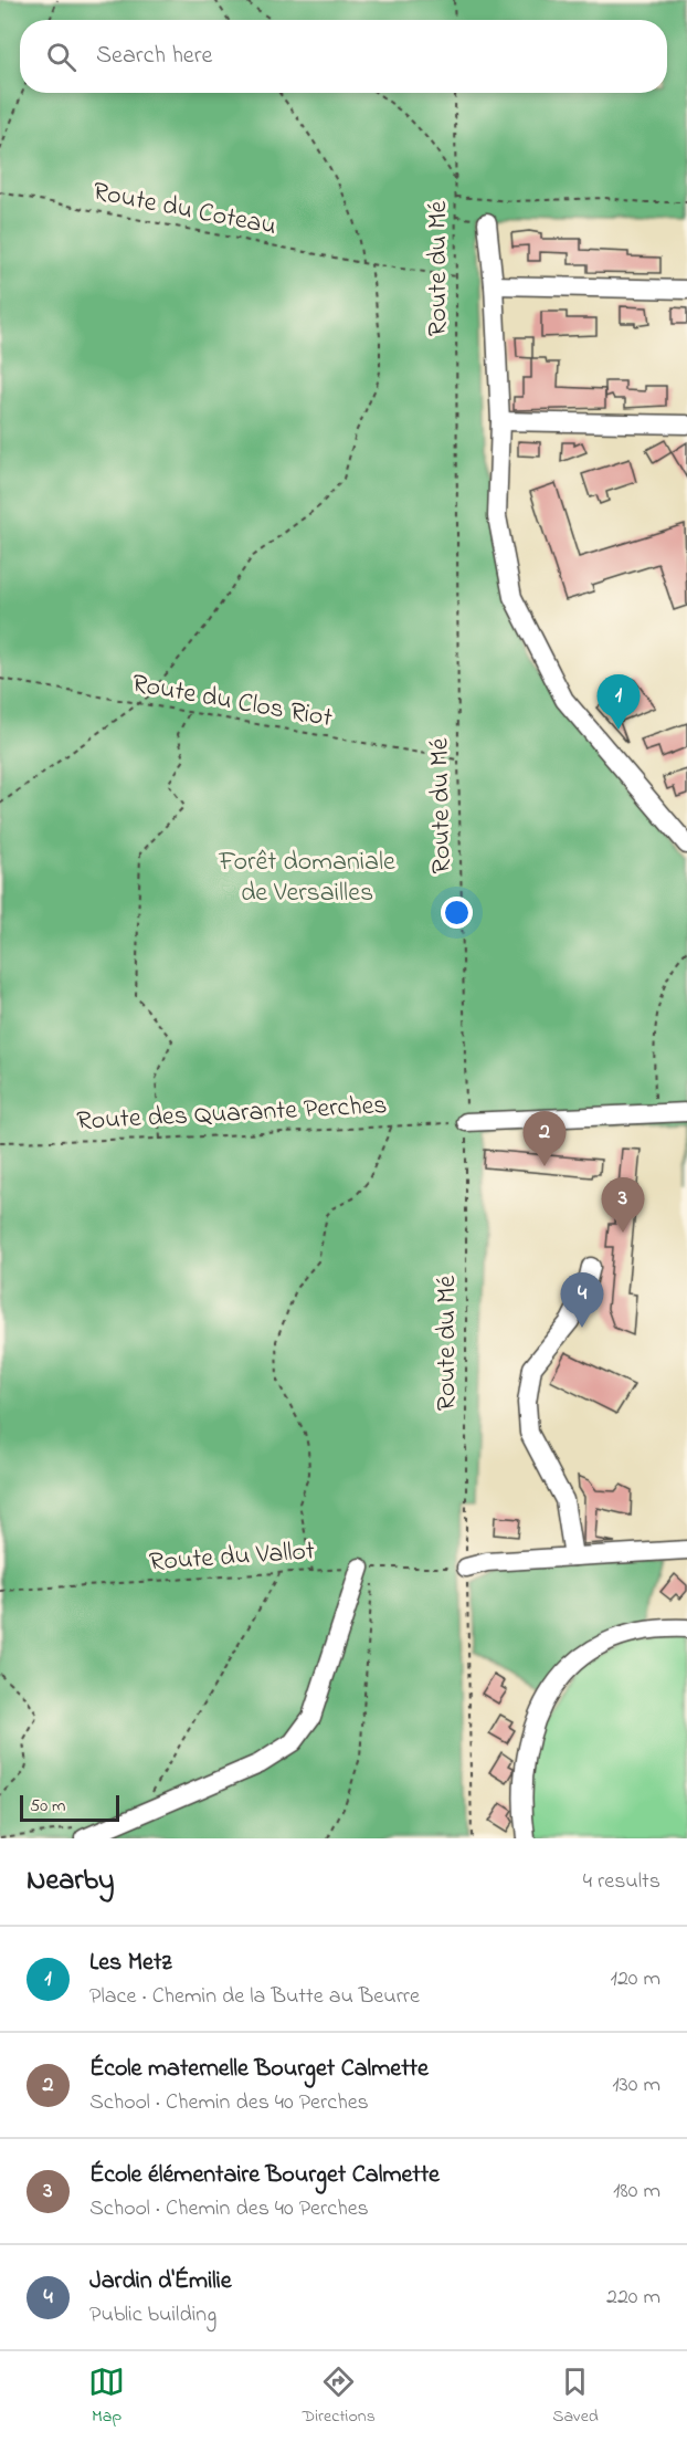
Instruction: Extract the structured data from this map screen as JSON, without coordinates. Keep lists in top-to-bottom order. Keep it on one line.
{"streets":{"path":["Route du Coteau","Route du Mé","Route du Clos Riot","Route des Quarante Perches","Route du Vallot"]},"crossings":[["Route du Coteau","Route du Mé"],["Route du Mé","Route du Clos Riot"],["Route du Mé","Route des Quarante Perches"],["Route du Mé","Route du Vallot"]],"parks":["Forêt domaniale de Versailles"],"scale_bar":"50 m","page":{"search":"Search here","pins":["1","2","3","4"],"scale":"50 m","heading":["Nearby","4 results"],"list":[{"mark":"1","name":"Les Metz","note":"Place · Chemin de la Butte au Beurre","value":"120 m"},{"mark":"2","name":"École maternelle Bourget Calmette","note":"School · Chemin des 40 Perches","value":"130 m"},{"mark":"3","name":"École élémentaire Bourget Calmette","note":"School · Chemin des 40 Perches","value":"180 m"},{"mark":"4","name":"Jardin d'Émilie","note":"Public building","value":"220 m"}],"nav":["Map","Directions","Saved"]}}
